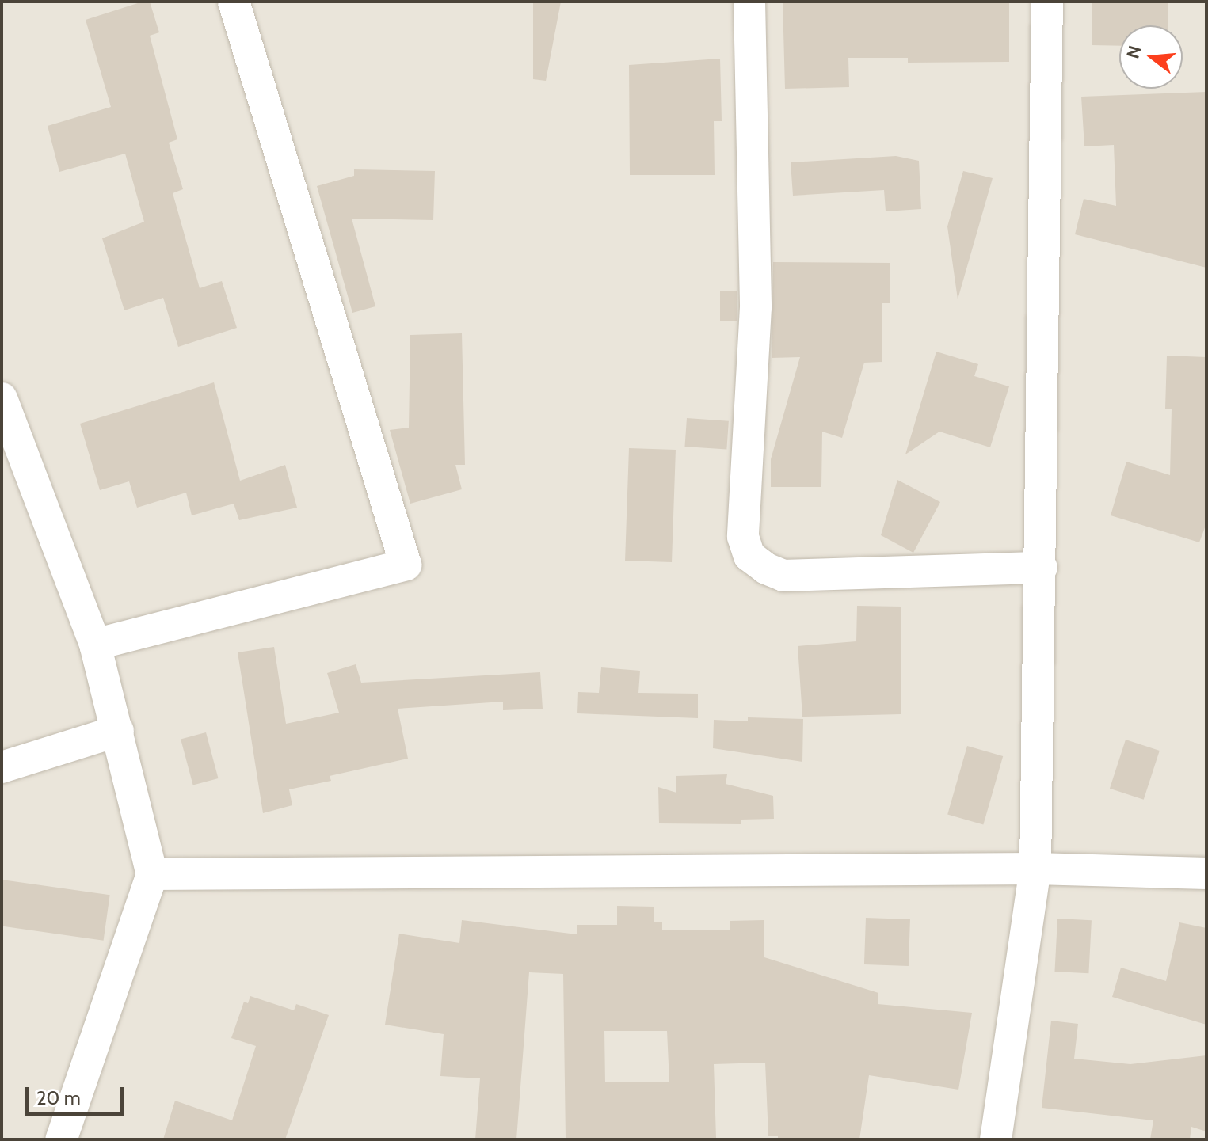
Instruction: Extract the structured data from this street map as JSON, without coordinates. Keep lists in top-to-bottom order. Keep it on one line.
{"scale_bar":"20 m","north":"left"}
